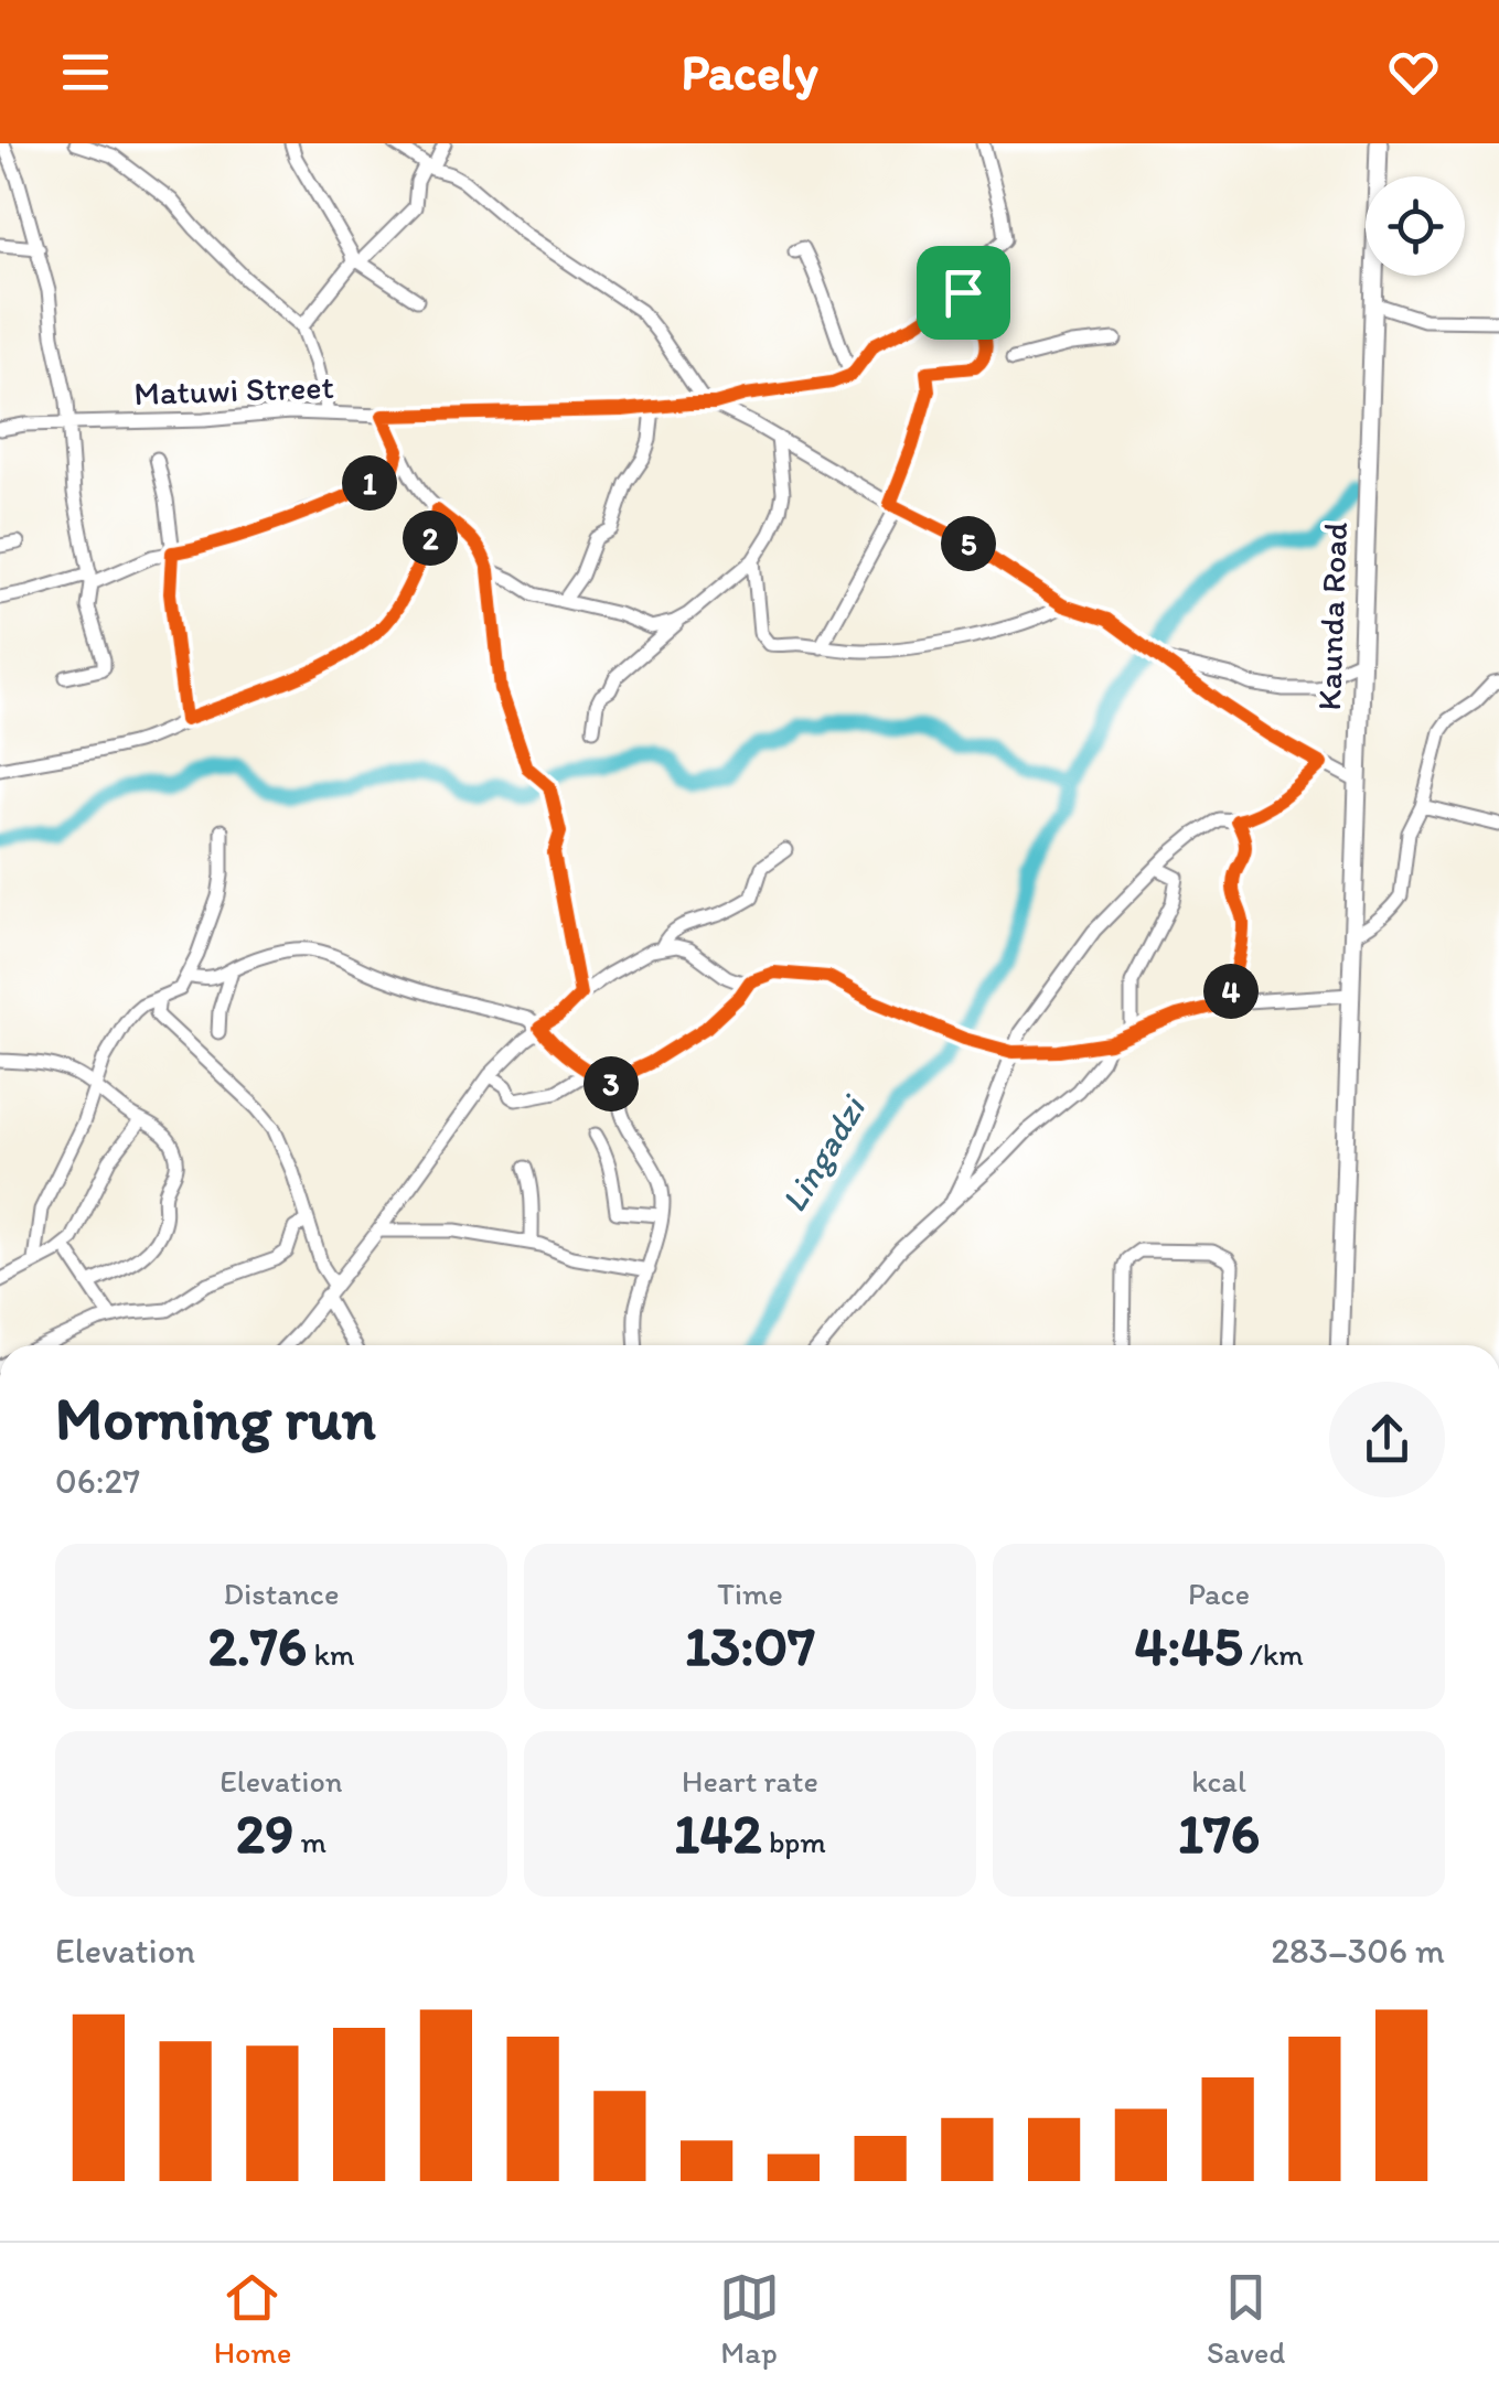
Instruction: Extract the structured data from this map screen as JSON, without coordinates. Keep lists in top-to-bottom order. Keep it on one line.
{"streets":{"main road":["Kaunda Road"],"street":["Matuwi Street"]},"water":["Lingadzi"],"page":{"header":"Pacely","pins":["1","2","5","4","3"],"heading":["Morning run","06:27"],"stats":[["Distance","2.76 km"],["Time","13:07"],["Pace","4:45 /km"],["Elevation","29 m"],["Heart rate","142 bpm"],["kcal","176"]],"chart":["Elevation","283–306 m"],"tabs":["Home","Map","Saved"]}}
